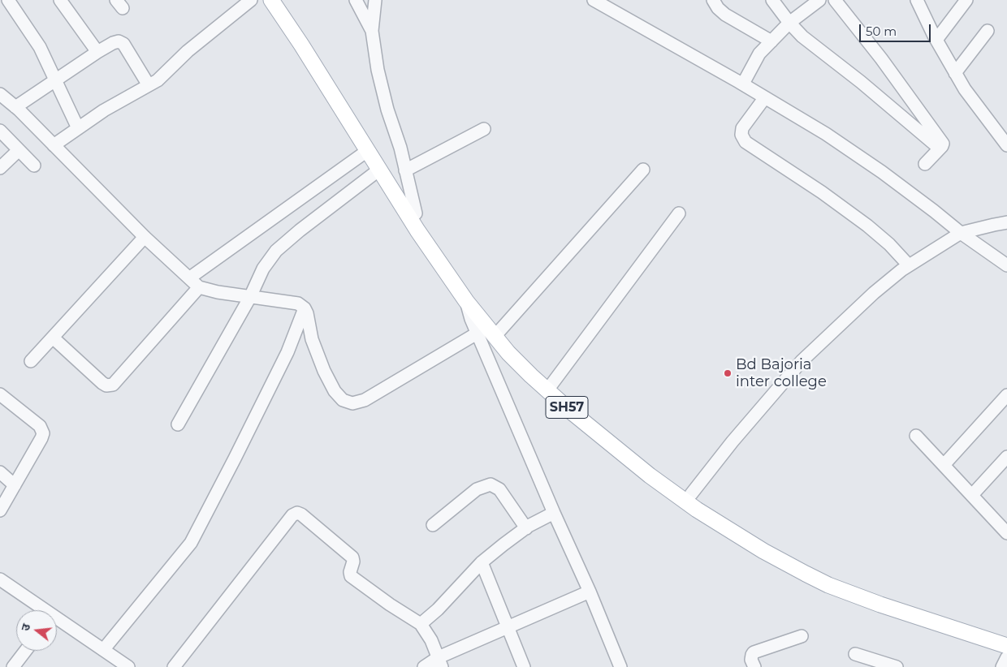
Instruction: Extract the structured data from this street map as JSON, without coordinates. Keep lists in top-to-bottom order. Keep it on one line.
{"streets":{"main road":["SH57"]},"places":["Bd Bajoria inter college"],"scale_bar":"50 m","north":"left"}
